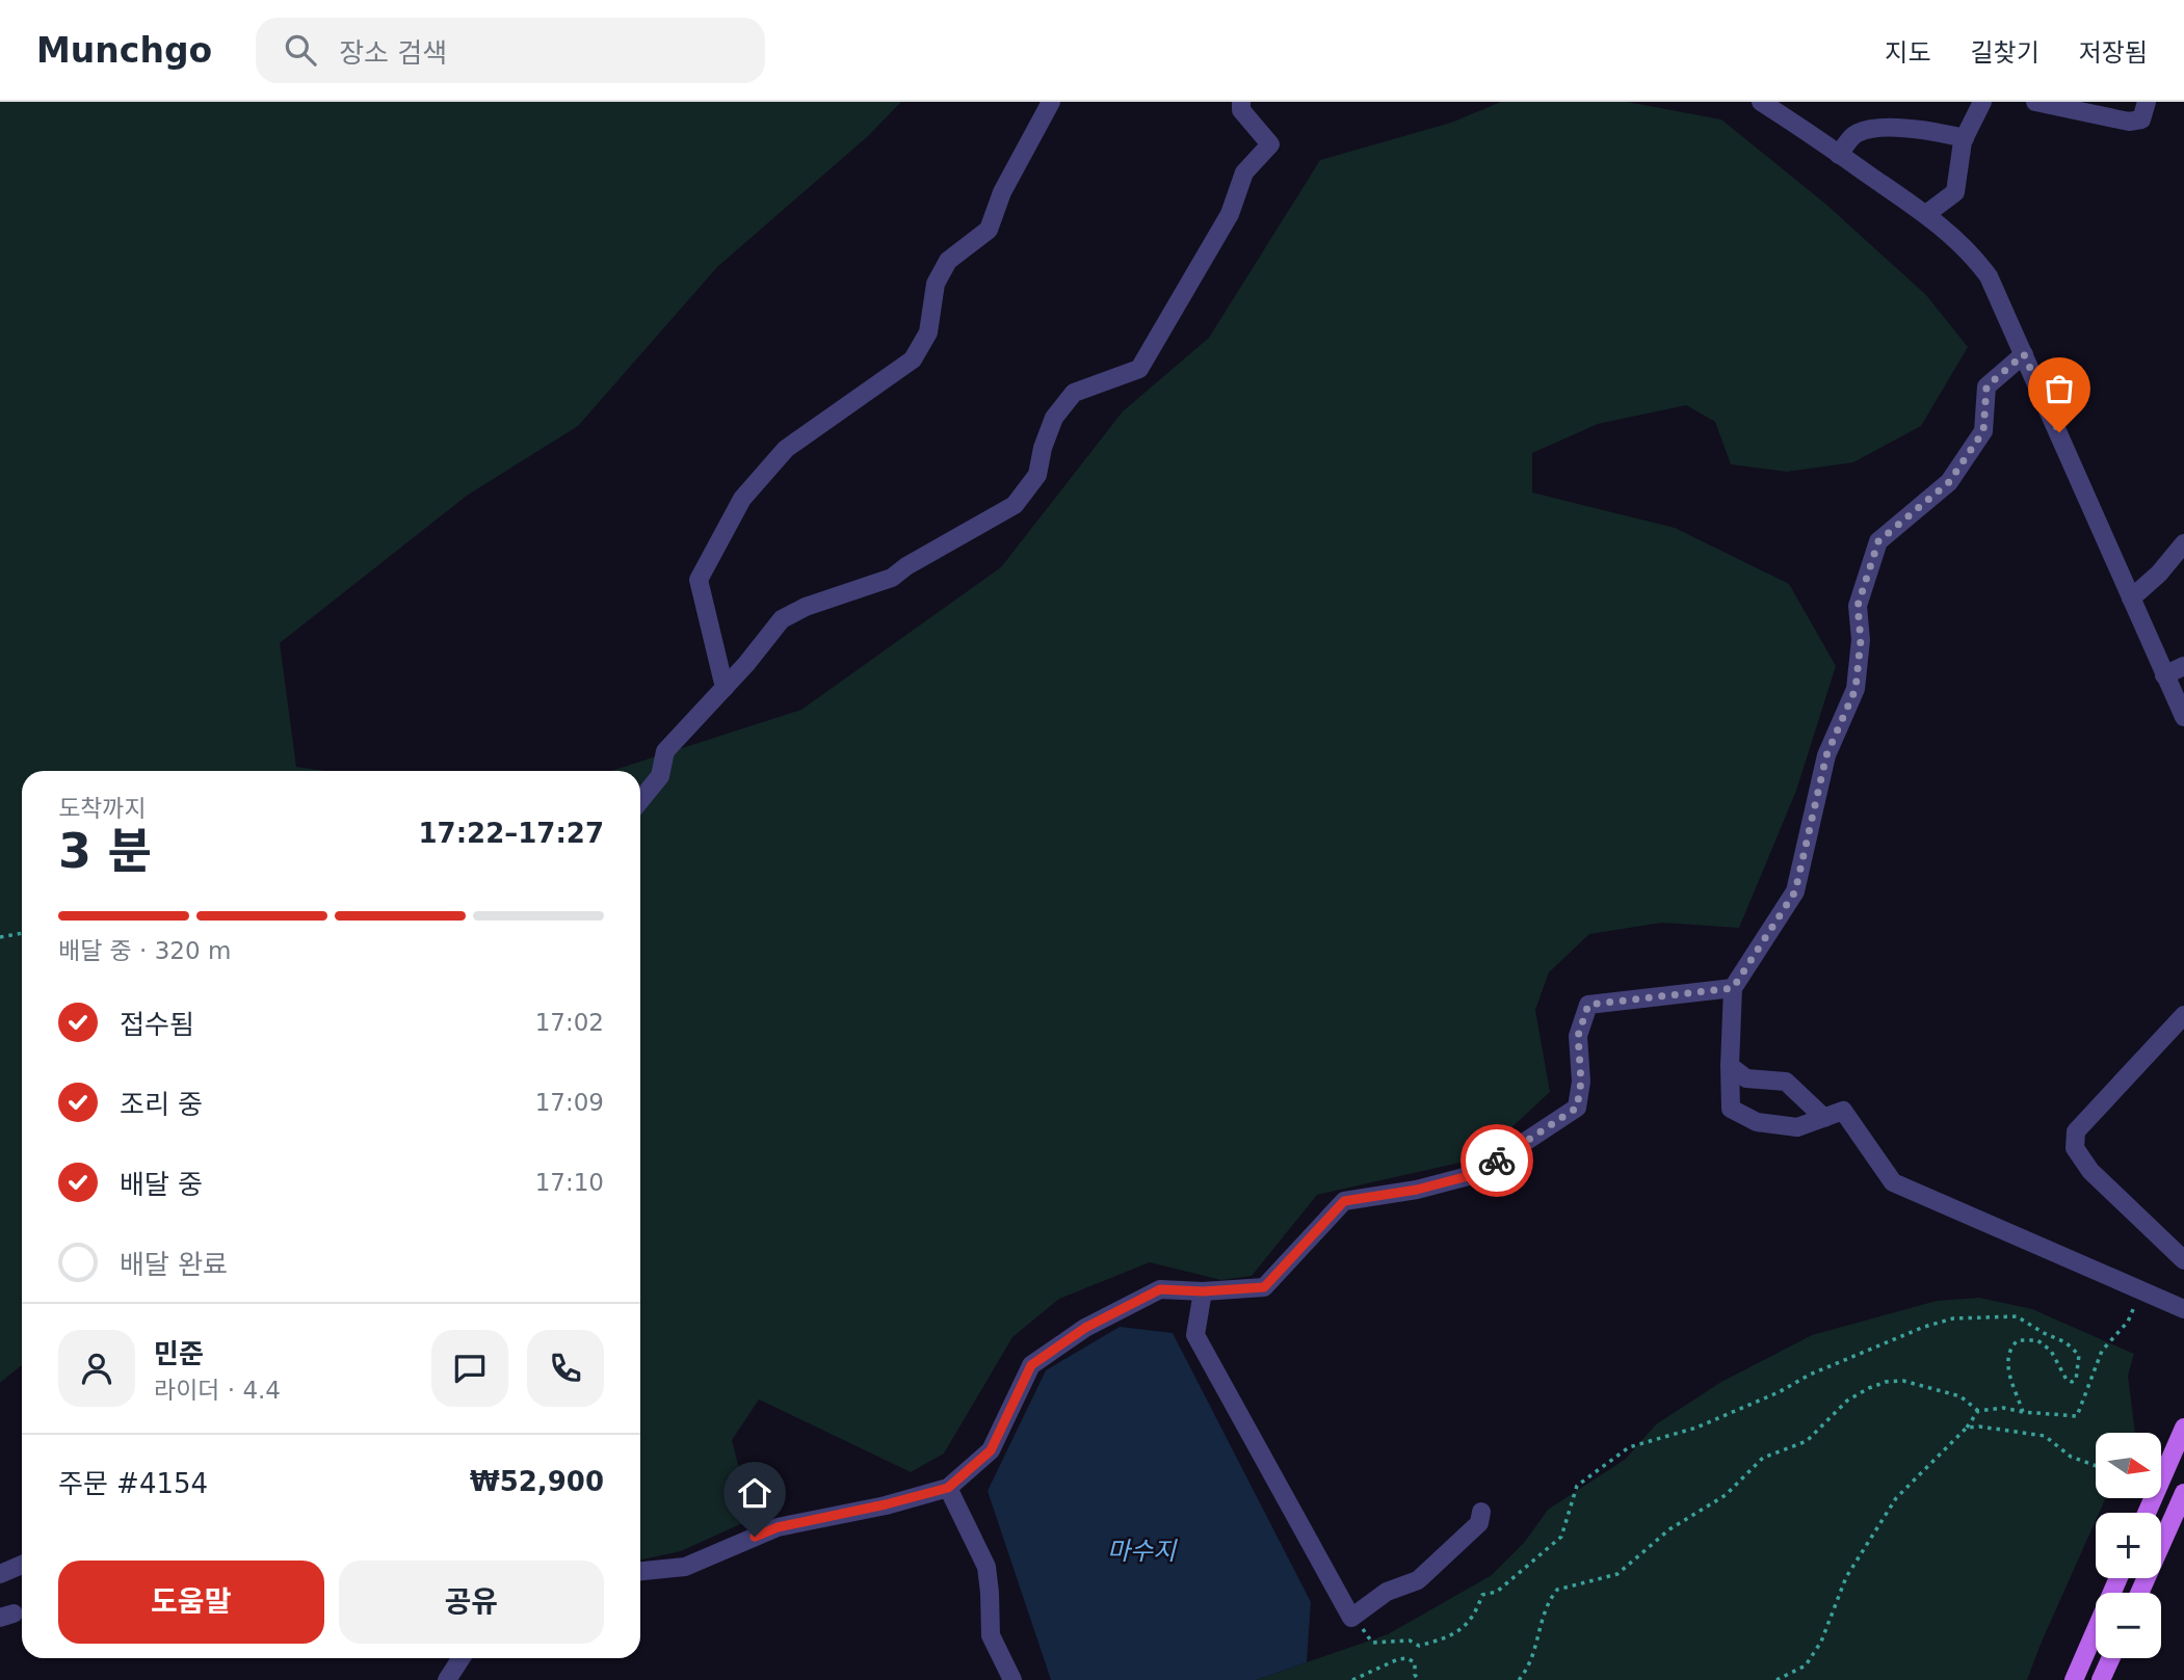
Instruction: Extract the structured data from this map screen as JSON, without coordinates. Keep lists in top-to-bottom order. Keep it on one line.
{"water":["마수지"],"north":"right","page":{"header":"Munchgo","search":"장소 검색","nav":["지도","길찾기","저장됨"],"heading":["3 분","도착까지","17:22–17:27"],"panel":["민준","라이더 · 4.4","주문 #4154","₩52,900"],"bar":"배달 중 · 320 m","list":[["접수됨","17:02"],["조리 중","17:09"],["배달 중","17:10"],"배달 완료"],"map_buttons":["+","−"],"buttons":["도움말","공유"]}}
